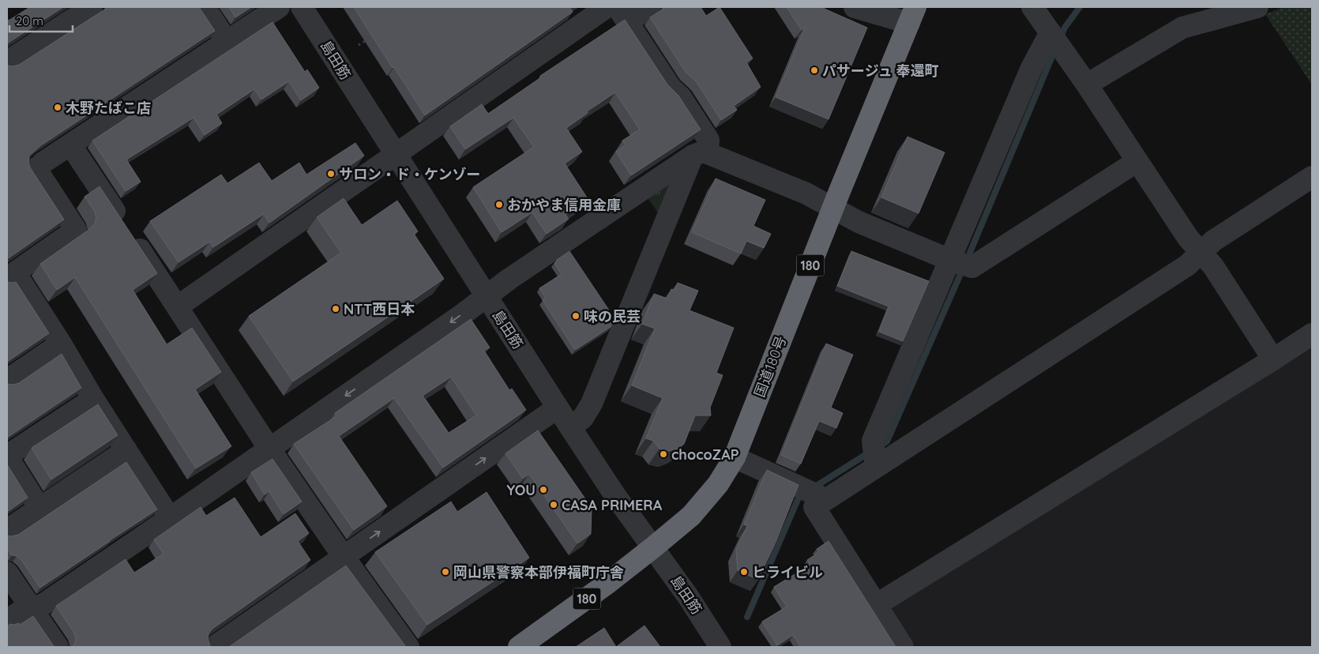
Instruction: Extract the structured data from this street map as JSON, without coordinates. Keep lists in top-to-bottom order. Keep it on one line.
{"streets":{"highway":["180","国道180号"],"street":["島田筋"]},"crossings":[["島田筋","国道180号"]],"places":["パサージュ 奉還町","木野たばこ店","サロン・ド・ケンゾー","おかやま信用金庫","NTT西日本","味の民芸","chocoZAP","YOU","CASA PRIMERA","岡山県警察本部伊福町庁舎","ヒライビル"],"scale_bar":"20 m"}
